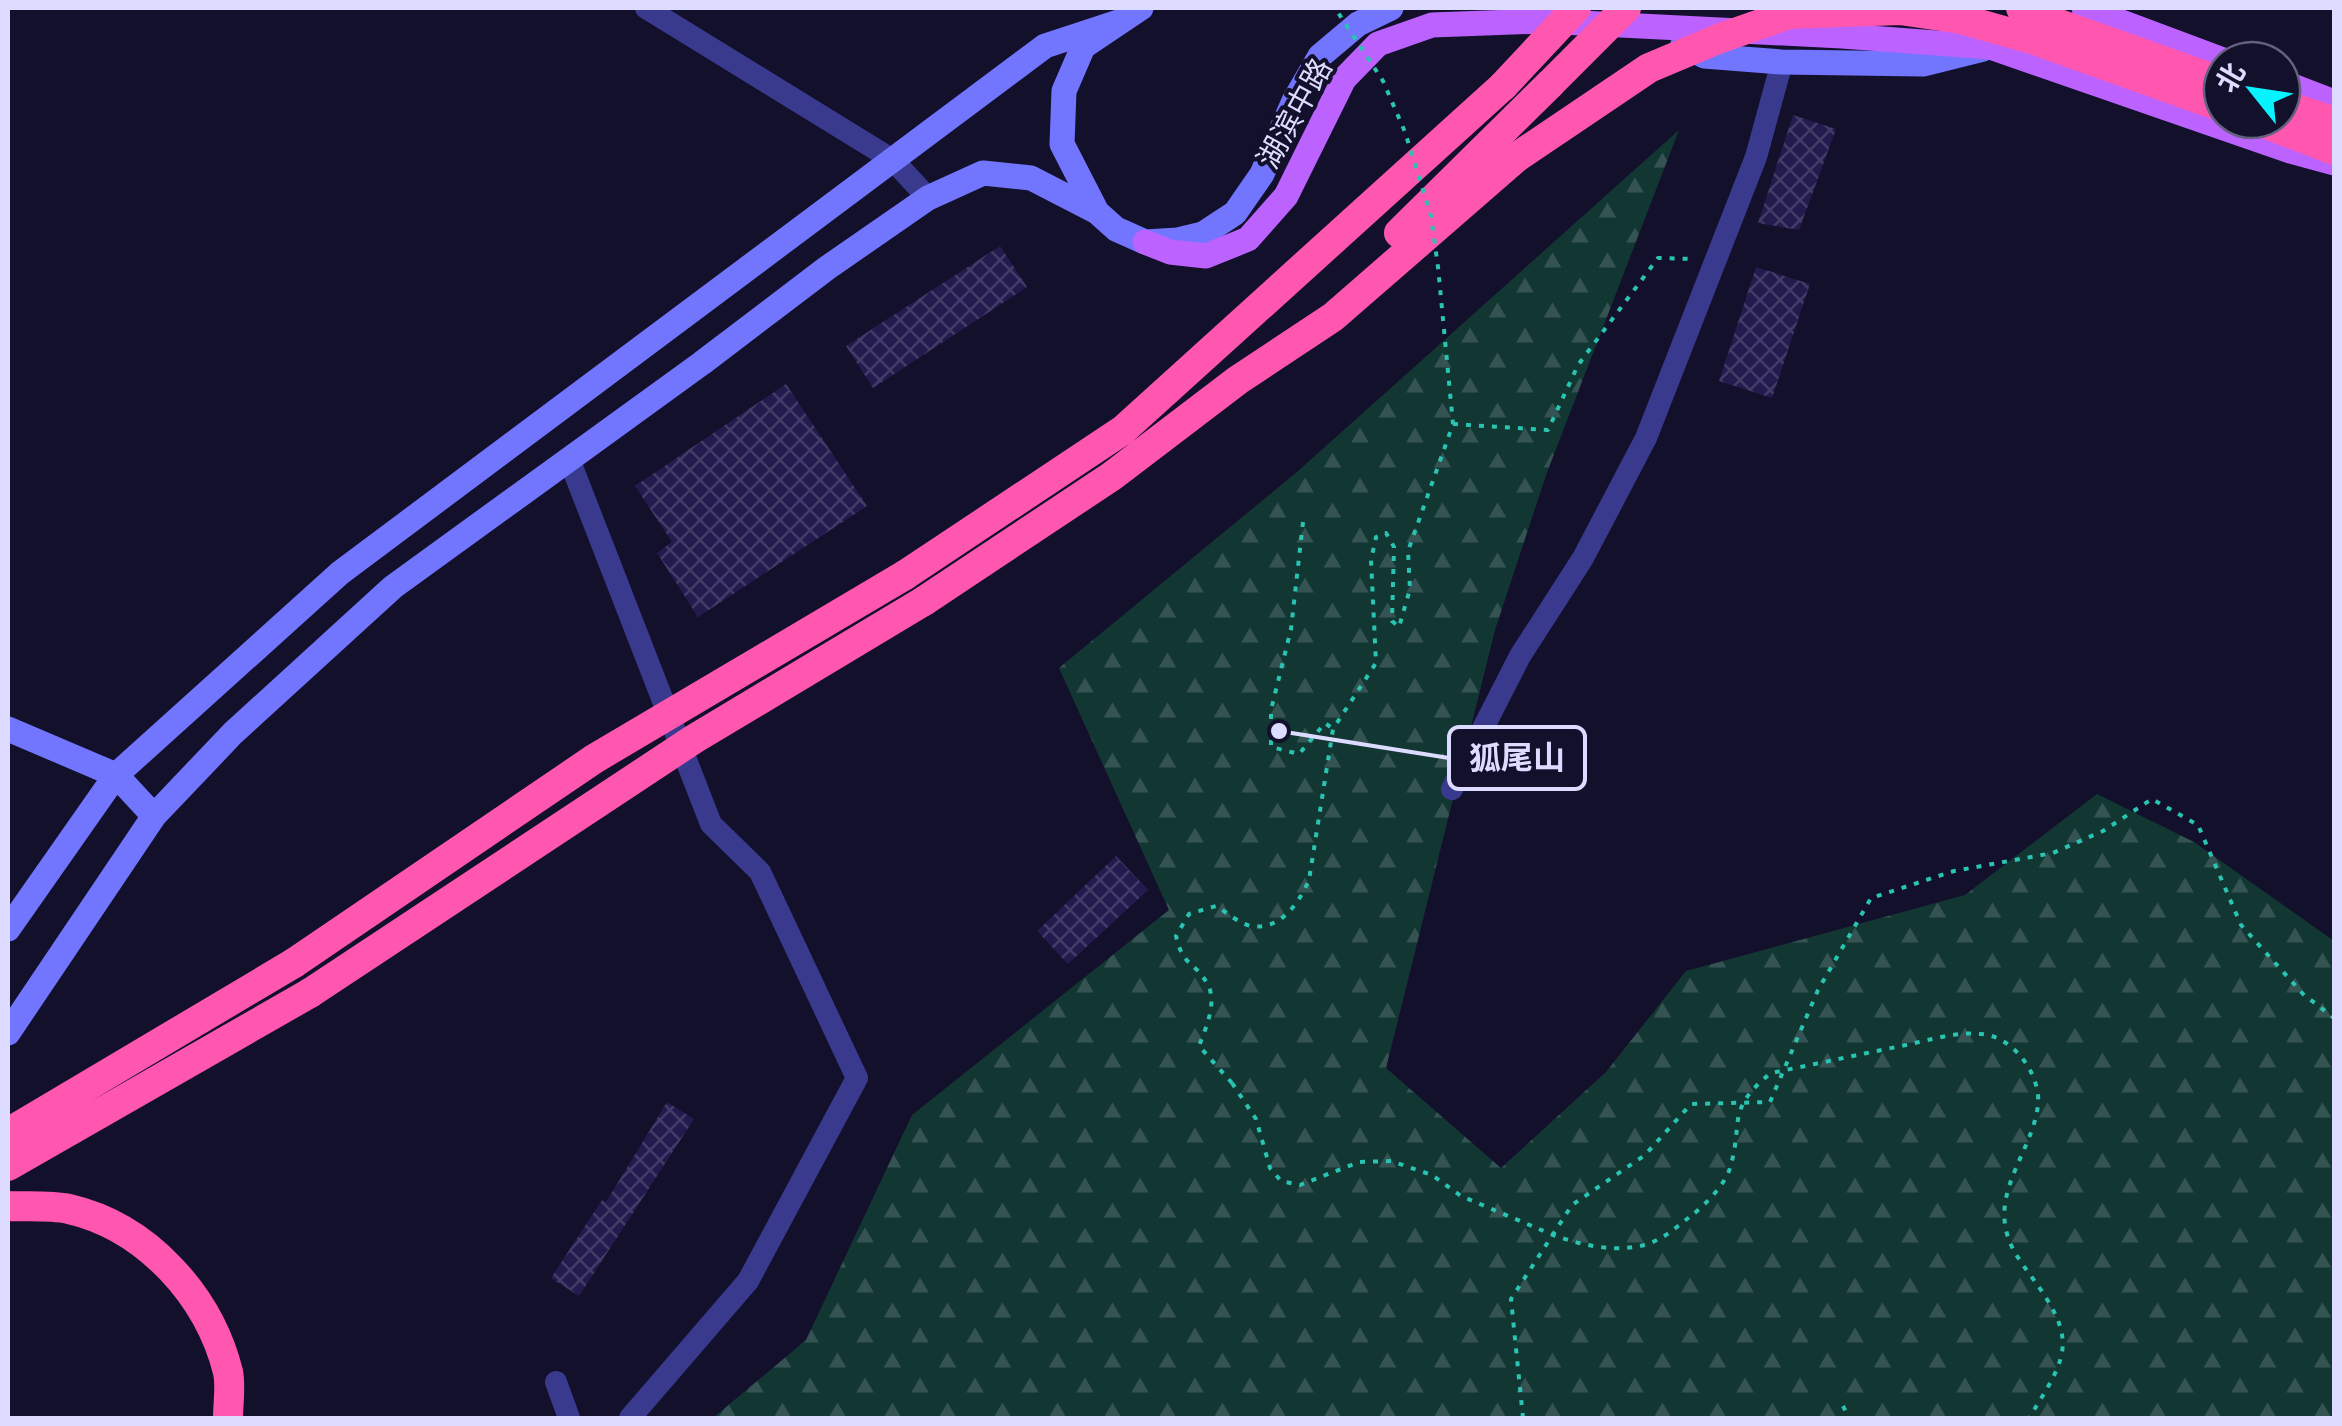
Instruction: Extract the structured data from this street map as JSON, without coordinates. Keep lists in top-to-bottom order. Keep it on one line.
{"streets":{"main road":["湖滨中路"]},"places":["狐尾山"],"north":"top left"}
